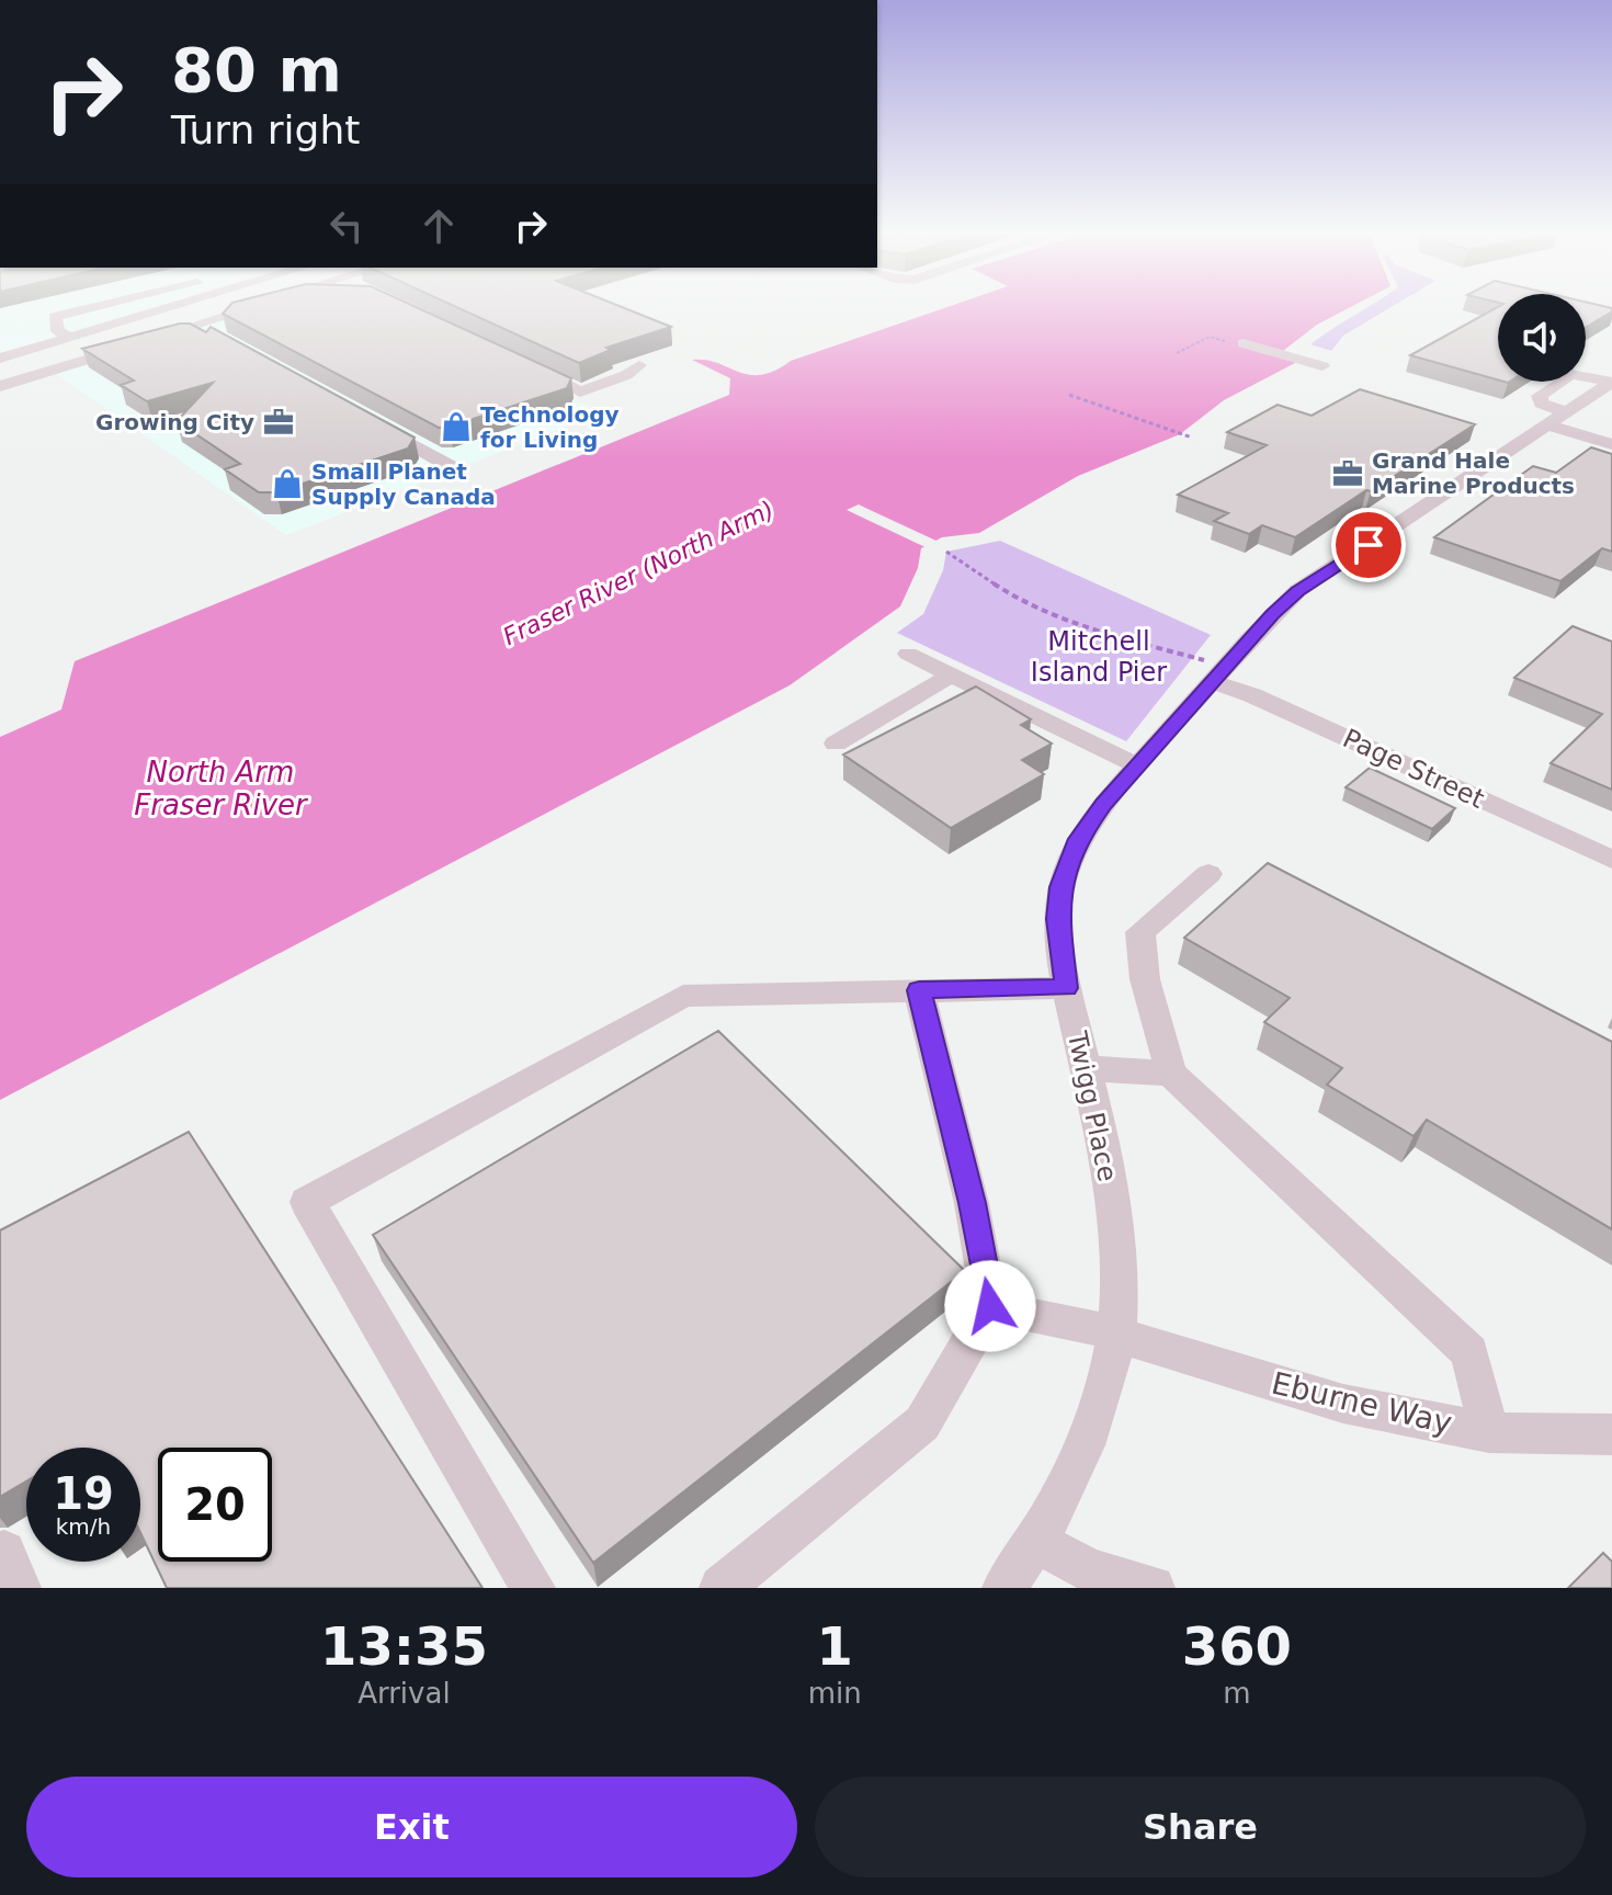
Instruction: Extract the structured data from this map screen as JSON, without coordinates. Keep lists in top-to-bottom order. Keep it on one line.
{"streets":{"street":["Page Street","Twigg Place","Eburne Way"]},"crossings":[["Page Street","Twigg Place"],["Twigg Place","Eburne Way"]],"water":["Fraser River (North Arm)","North Arm Fraser River"],"parks":["Mitchell Island Pier"],"places":{"office":["Growing City","Grand Hale Marine Products"],"shop":["Technology for Living","Small Planet Supply Canada"]},"page":{"turn":["80 m","Turn right"],"speed":"19 km/h","limit":"20","eta":["13:35","Arrival","1","min","360","m"],"buttons":["Exit","Share"]}}
